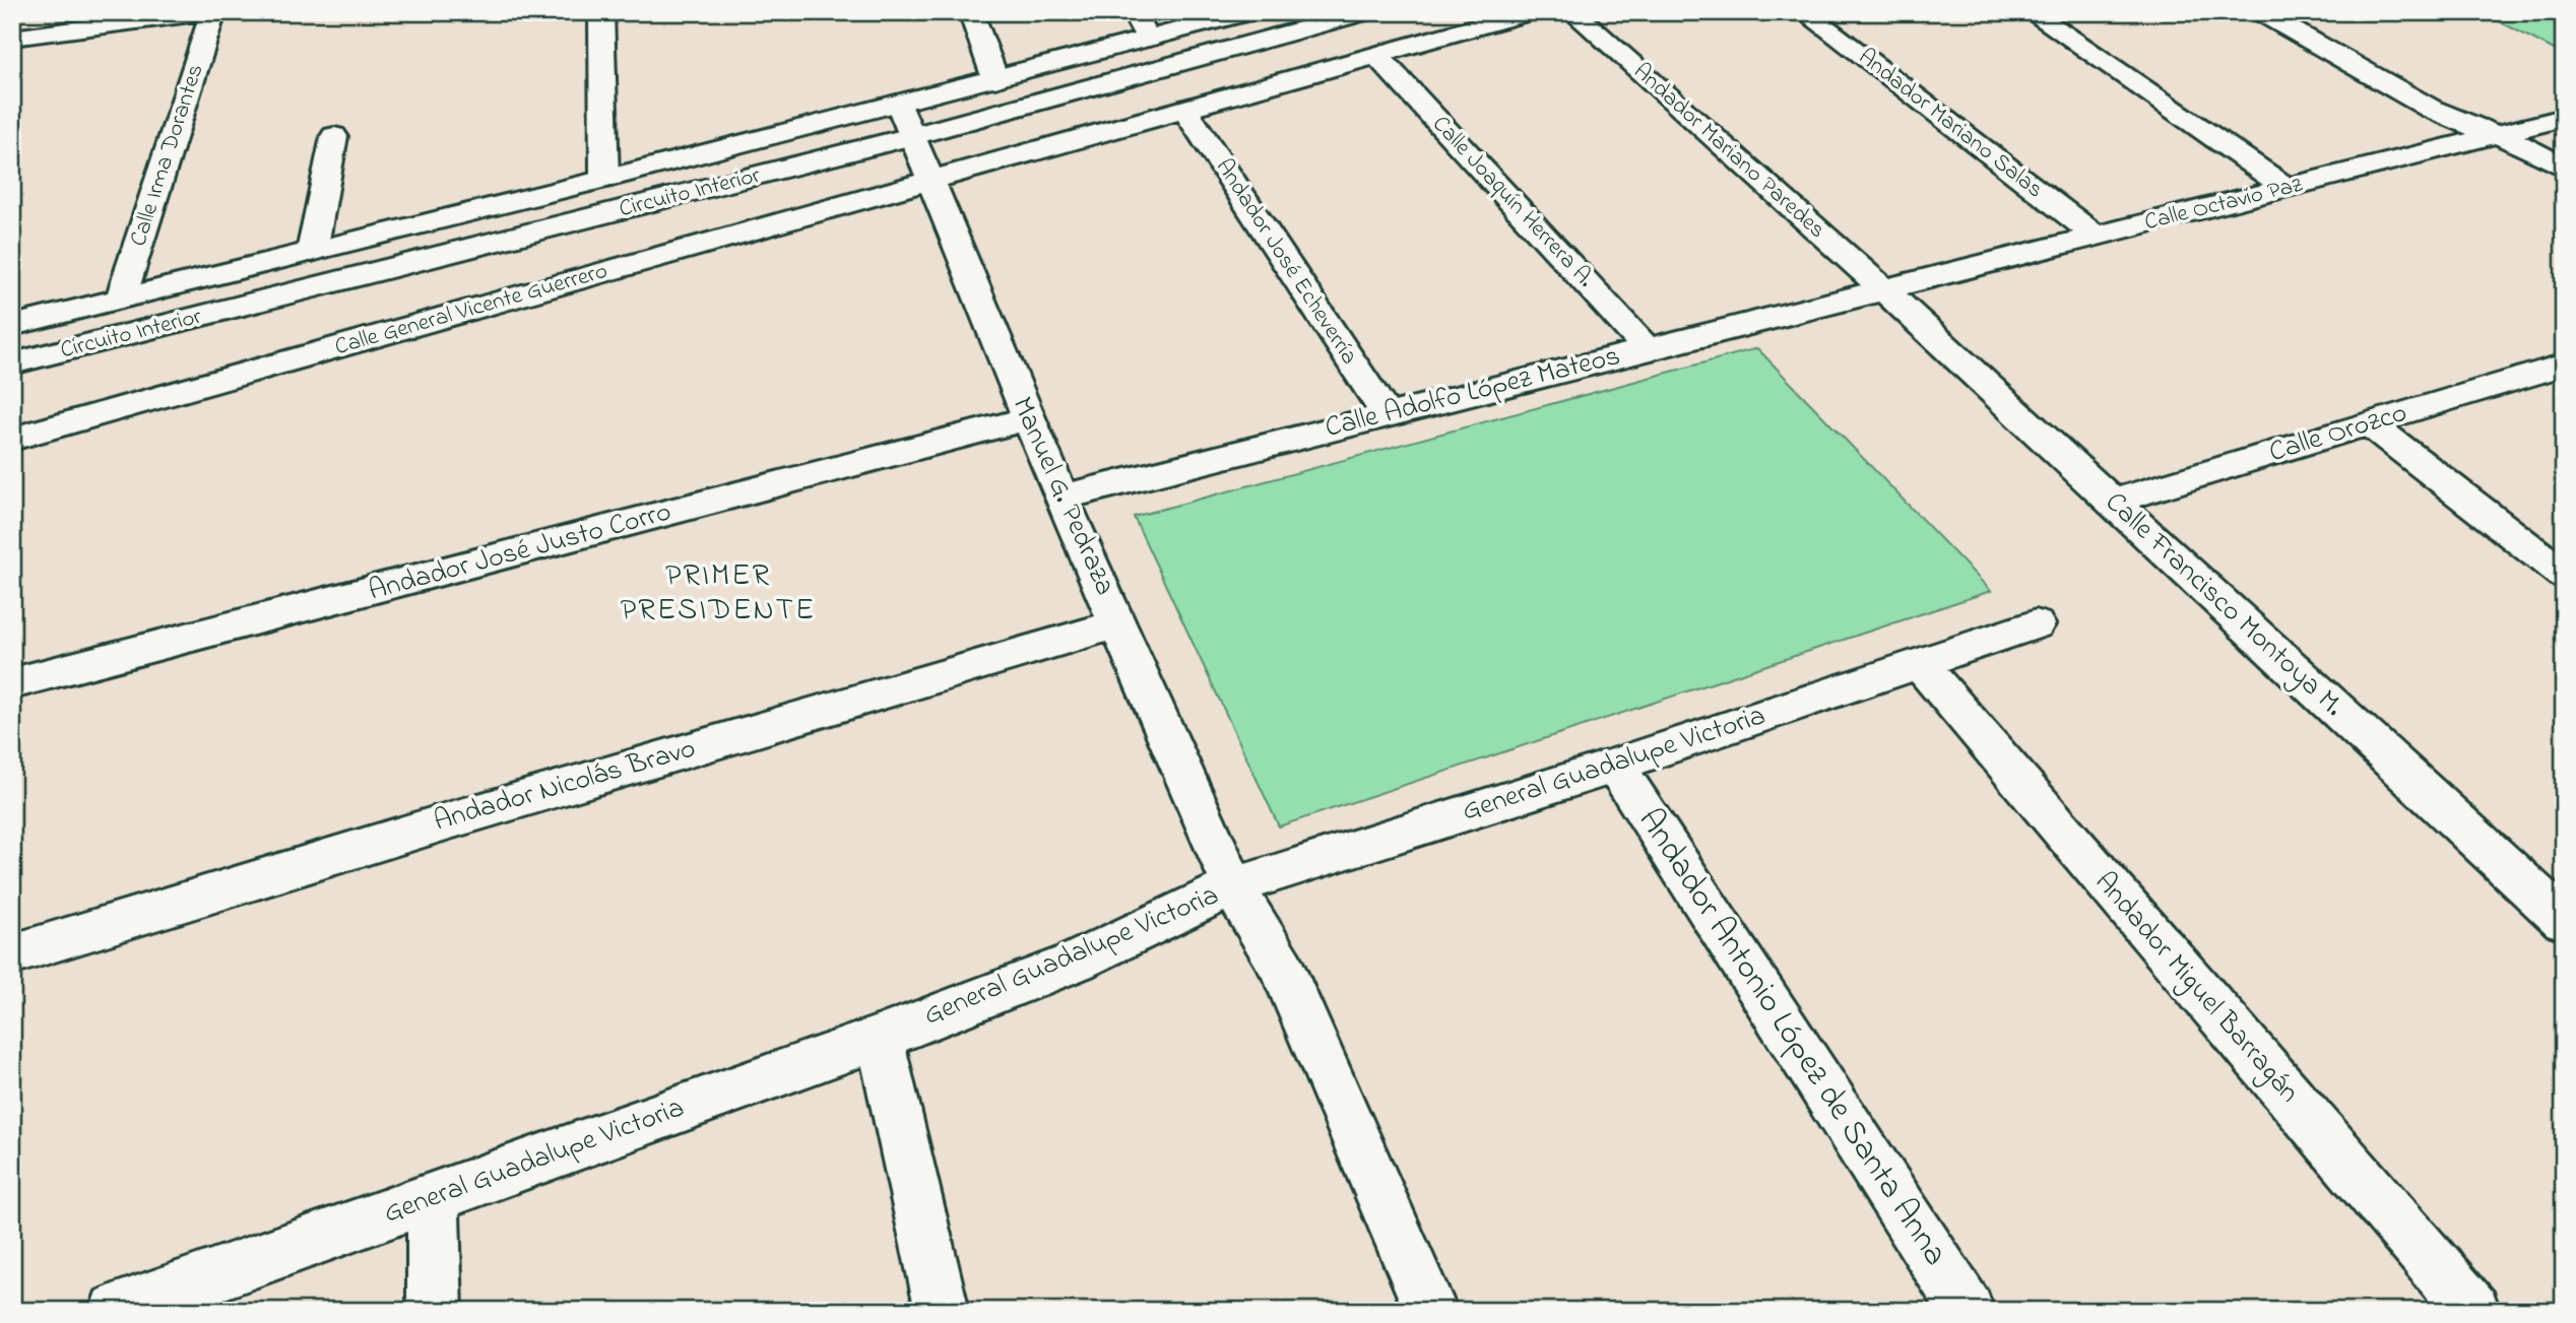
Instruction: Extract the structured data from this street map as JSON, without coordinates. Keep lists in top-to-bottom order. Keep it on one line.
{"streets":{"street":["Andador Mariano Salas","Andador Mariano Paredes","Calle Irma Dorantes","Circuito Interior","Calle Joaquín Herrera A.","Calle Octavio Paz","Andador José Echeverría","Calle General Vicente Guerrero","Calle Adolfo López Mateos","Calle Orozco","Manuel G. Pedraza","Andador José Justo Corro","Calle Francisco Montoya M.","General Guadalupe Victoria","Andador Nicolás Bravo","Andador Miguel Barragán","Andador Antonio López de Santa Anna"]},"crossings":[["Andador Mariano Salas","Calle Octavio Paz"],["Andador Mariano Paredes","Calle Octavio Paz"],["Andador Mariano Paredes","Calle Adolfo López Mateos"],["Andador Mariano Paredes","Calle Francisco Montoya M."],["Calle Irma Dorantes","Circuito Interior"],["Circuito Interior","Manuel G. Pedraza"],["Calle Joaquín Herrera A.","Calle General Vicente Guerrero"],["Calle Joaquín Herrera A.","Calle Adolfo López Mateos"],["Calle Octavio Paz","Calle Adolfo López Mateos"],["Calle Octavio Paz","Calle Francisco Montoya M."],["Andador José Echeverría","Calle General Vicente Guerrero"],["Andador José Echeverría","Calle Adolfo López Mateos"],["Calle General Vicente Guerrero","Manuel G. Pedraza"],["Calle Adolfo López Mateos","Manuel G. Pedraza"],["Calle Adolfo López Mateos","Calle Francisco Montoya M."],["Calle Orozco","Calle Francisco Montoya M."],["Manuel G. Pedraza","Andador José Justo Corro"],["Manuel G. Pedraza","General Guadalupe Victoria"],["Manuel G. Pedraza","Andador Nicolás Bravo"],["General Guadalupe Victoria","Andador Miguel Barragán"],["General Guadalupe Victoria","Andador Antonio López de Santa Anna"]],"districts":["PRIMER PRESIDENTE"]}
